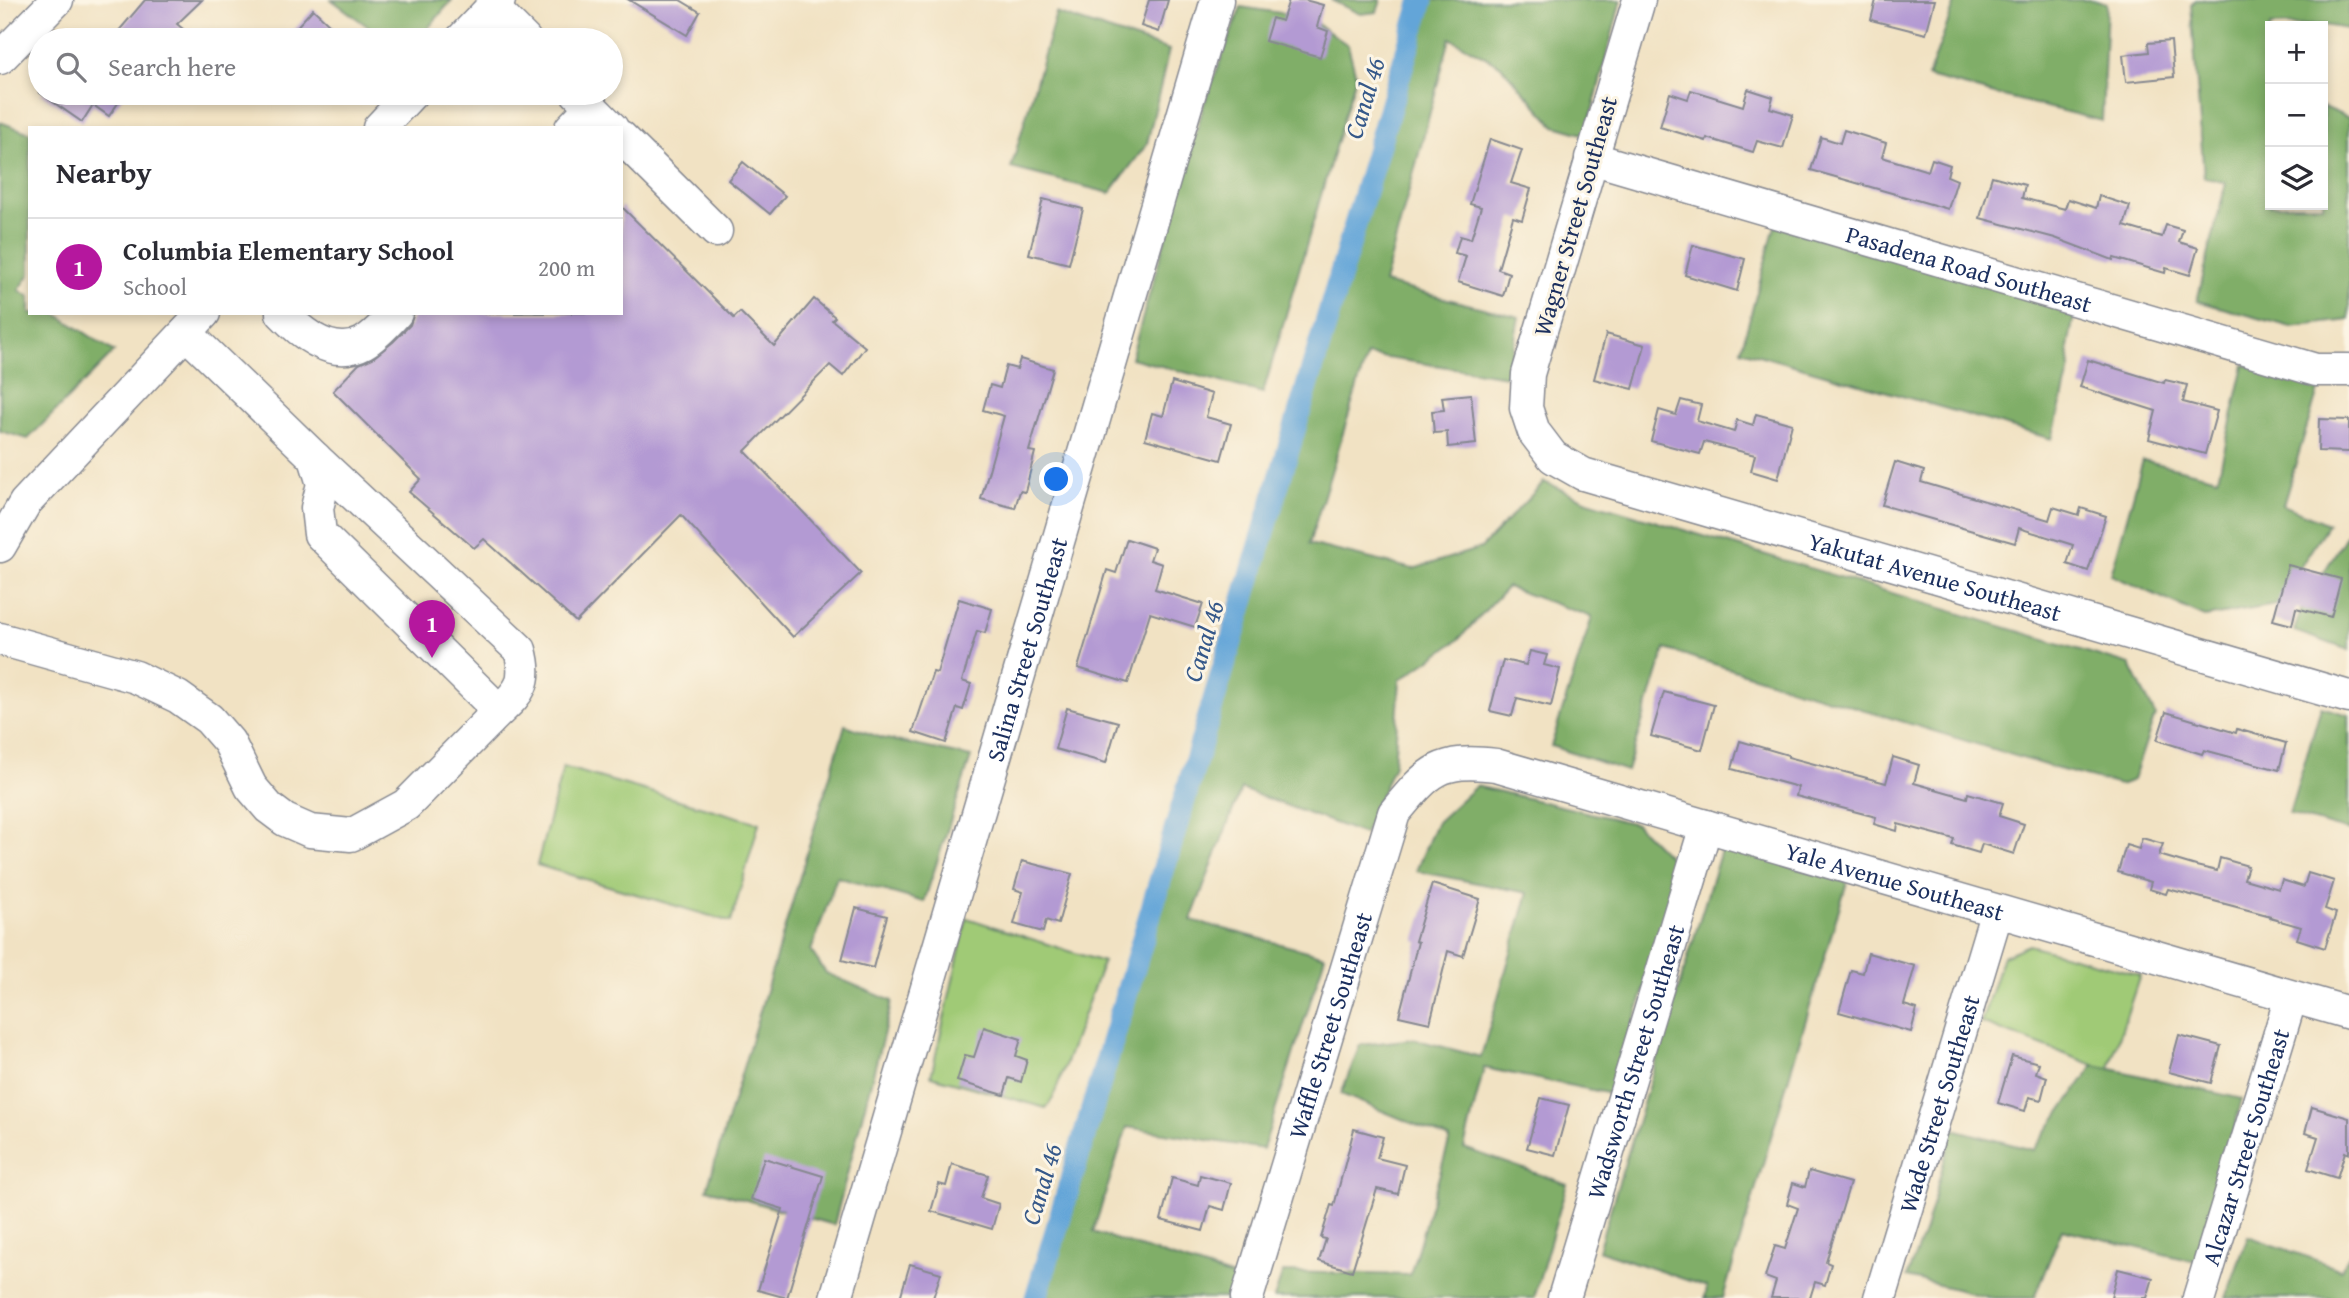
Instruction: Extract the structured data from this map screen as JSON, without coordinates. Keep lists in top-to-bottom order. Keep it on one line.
{"streets":{"street":["Wagner Street Southeast","Pasadena Road Southeast","Yakutat Avenue Southeast","Salina Street Southeast","Yale Avenue Southeast","Waffle Street Southeast","Wadsworth Street Southeast","Wade Street Southeast","Alcazar Street Southeast"]},"crossings":[["Wagner Street Southeast","Pasadena Road Southeast"],["Wagner Street Southeast","Yakutat Avenue Southeast"],["Yale Avenue Southeast","Waffle Street Southeast"],["Yale Avenue Southeast","Wadsworth Street Southeast"],["Yale Avenue Southeast","Wade Street Southeast"],["Yale Avenue Southeast","Alcazar Street Southeast"]],"water":["Canal 46"],"page":{"map_buttons":["+","−"],"search":"Search here","heading":"Nearby","list":[{"mark":"1","name":"Columbia Elementary School","note":"School","value":"200 m"}],"pins":"1"}}
